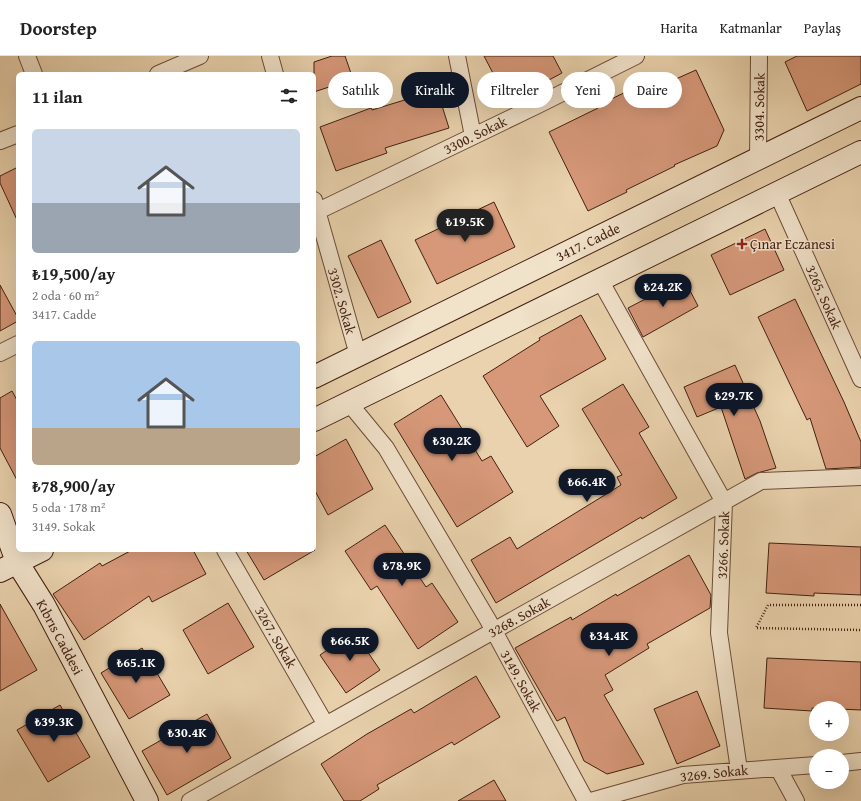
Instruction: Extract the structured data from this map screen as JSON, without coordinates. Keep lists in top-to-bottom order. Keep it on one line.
{"streets":{"street":["3304. Sokak","3300. Sokak","3417. Cadde","3265. Sokak","3302. Sokak","3266. Sokak","3268. Sokak","Kıbrıs Caddesi","3267. Sokak","3149. Sokak","3269. Sokak"]},"crossings":[["3304. Sokak","3417. Cadde"],["3417. Cadde","3302. Sokak"],["3266. Sokak","3268. Sokak"],["3266. Sokak","3269. Sokak"],["3268. Sokak","3267. Sokak"],["3268. Sokak","3149. Sokak"]],"places":{"health":["Çınar Eczanesi"]},"page":{"header":"Doorstep","nav":["Harita","Katmanlar","Paylaş"],"chip":["Satılık","Kiralık","Filtreler","Yeni","Daire"],"heading":"11 ilan","list":[{"name":"₺19,500/ay","note":"2 oda · 60 m² · 3417. Cadde"},{"name":"₺78,900/ay","note":"5 oda · 178 m² · 3149. Sokak"}],"price":["₺19.5K","₺24.2K","₺29.7K","₺30.2K","₺66.4K","₺78.9K","₺34.4K","₺66.5K","₺65.1K","₺39.3K","₺30.4K"],"map_buttons":["+","−"]}}
